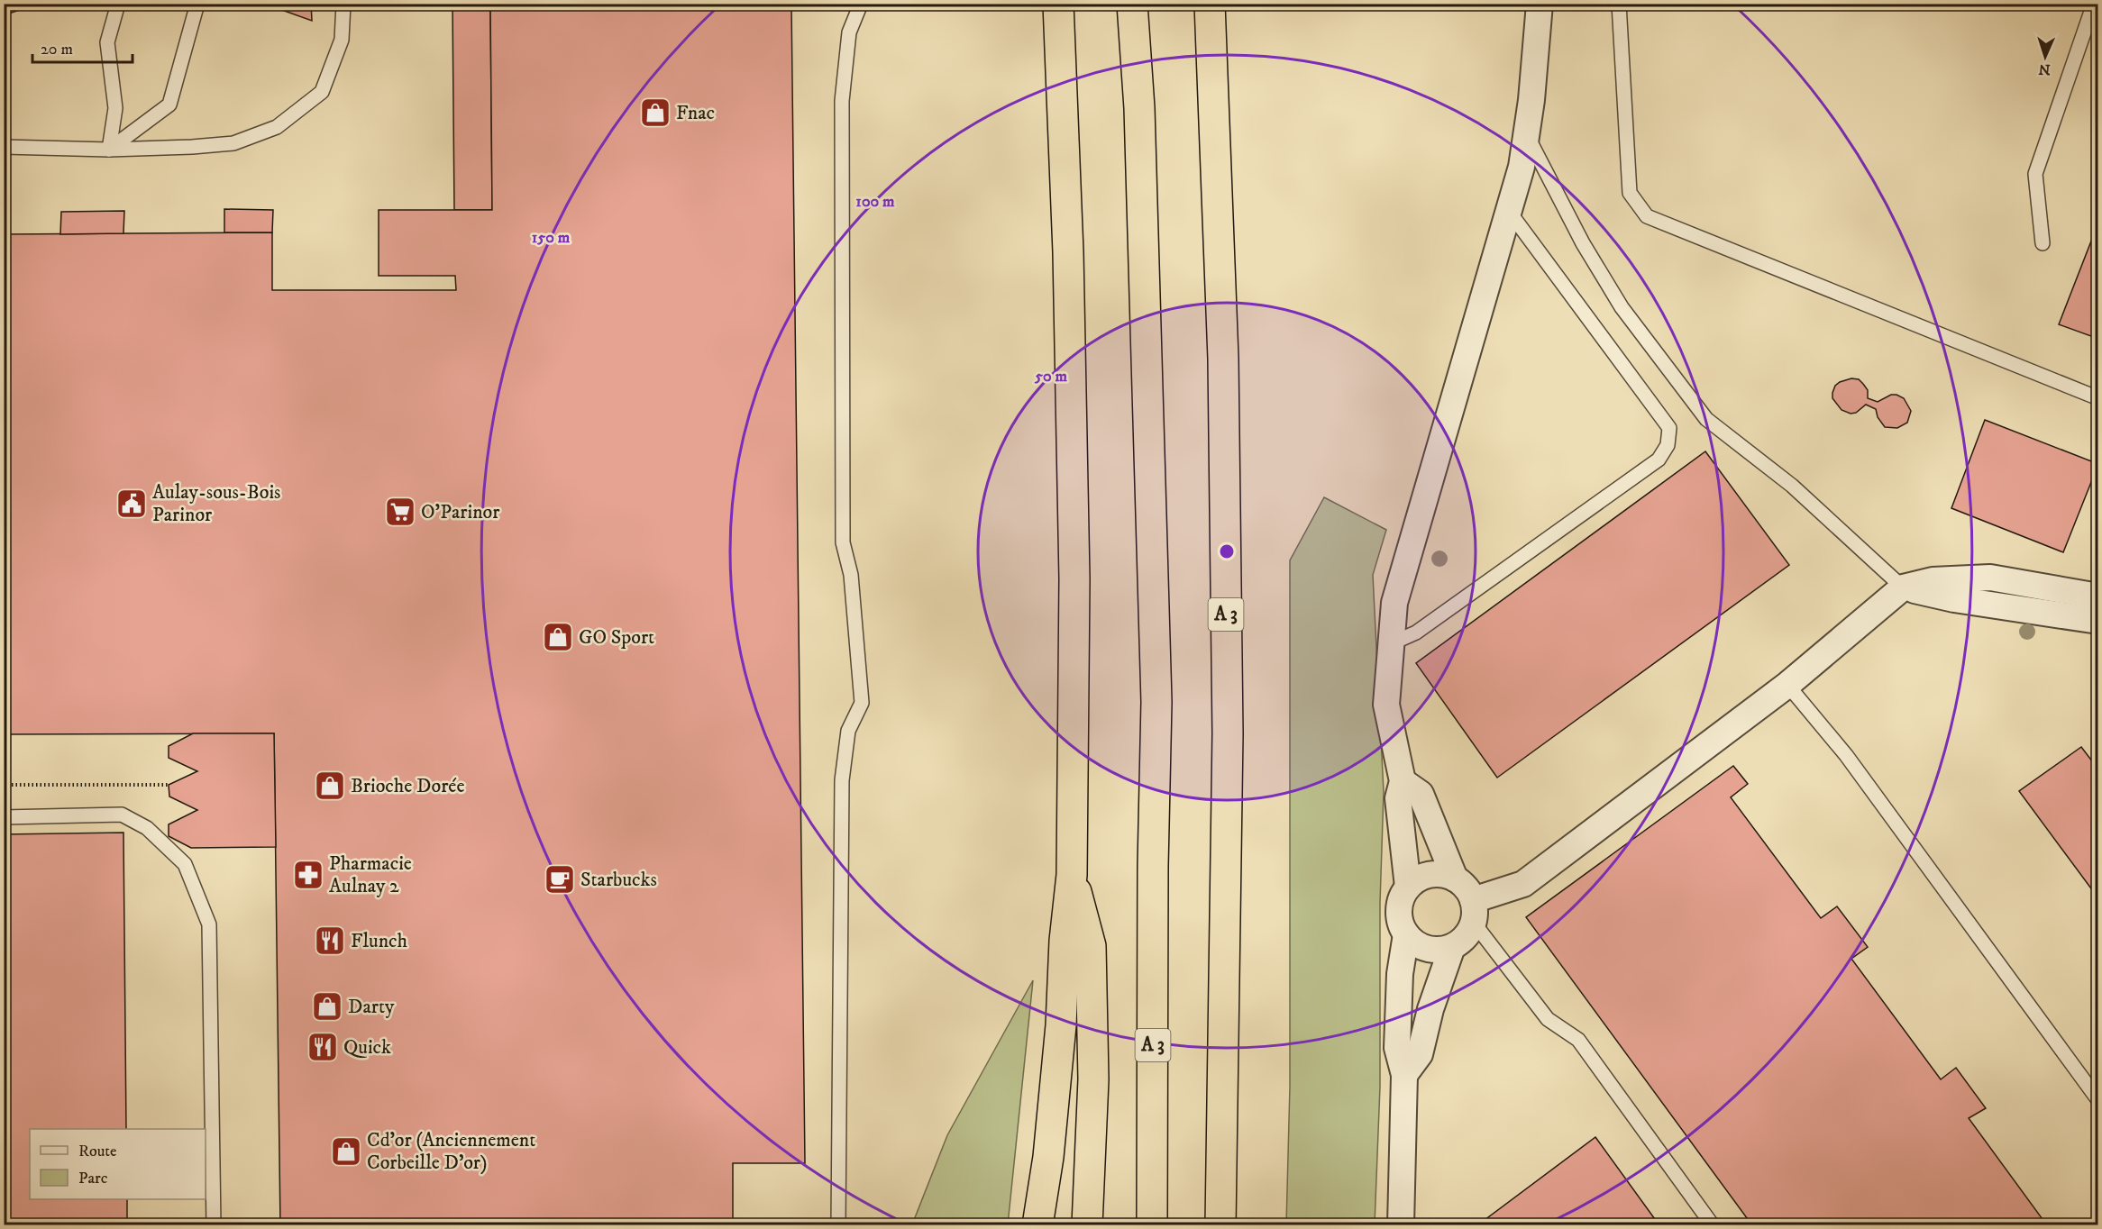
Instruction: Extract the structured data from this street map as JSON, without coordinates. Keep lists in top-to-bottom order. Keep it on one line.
{"streets":{"highway":["A 3"]},"places":{"shop":["Fnac","GO Sport","Brioche Dorée","Darty","Cd'or (Anciennement Corbeille D'or)"],"public building":["Aulay-sous-Bois Parinor"],"supermarket":["O'Parinor"],"pharmacy":["Pharmacie Aulnay 2"],"cafe":["Starbucks"],"restaurant":["Flunch","Quick"]},"legend":["Route","Parc"],"scale_bar":"20 m","north":"bottom","rings":["100 m","150 m","50 m"]}
